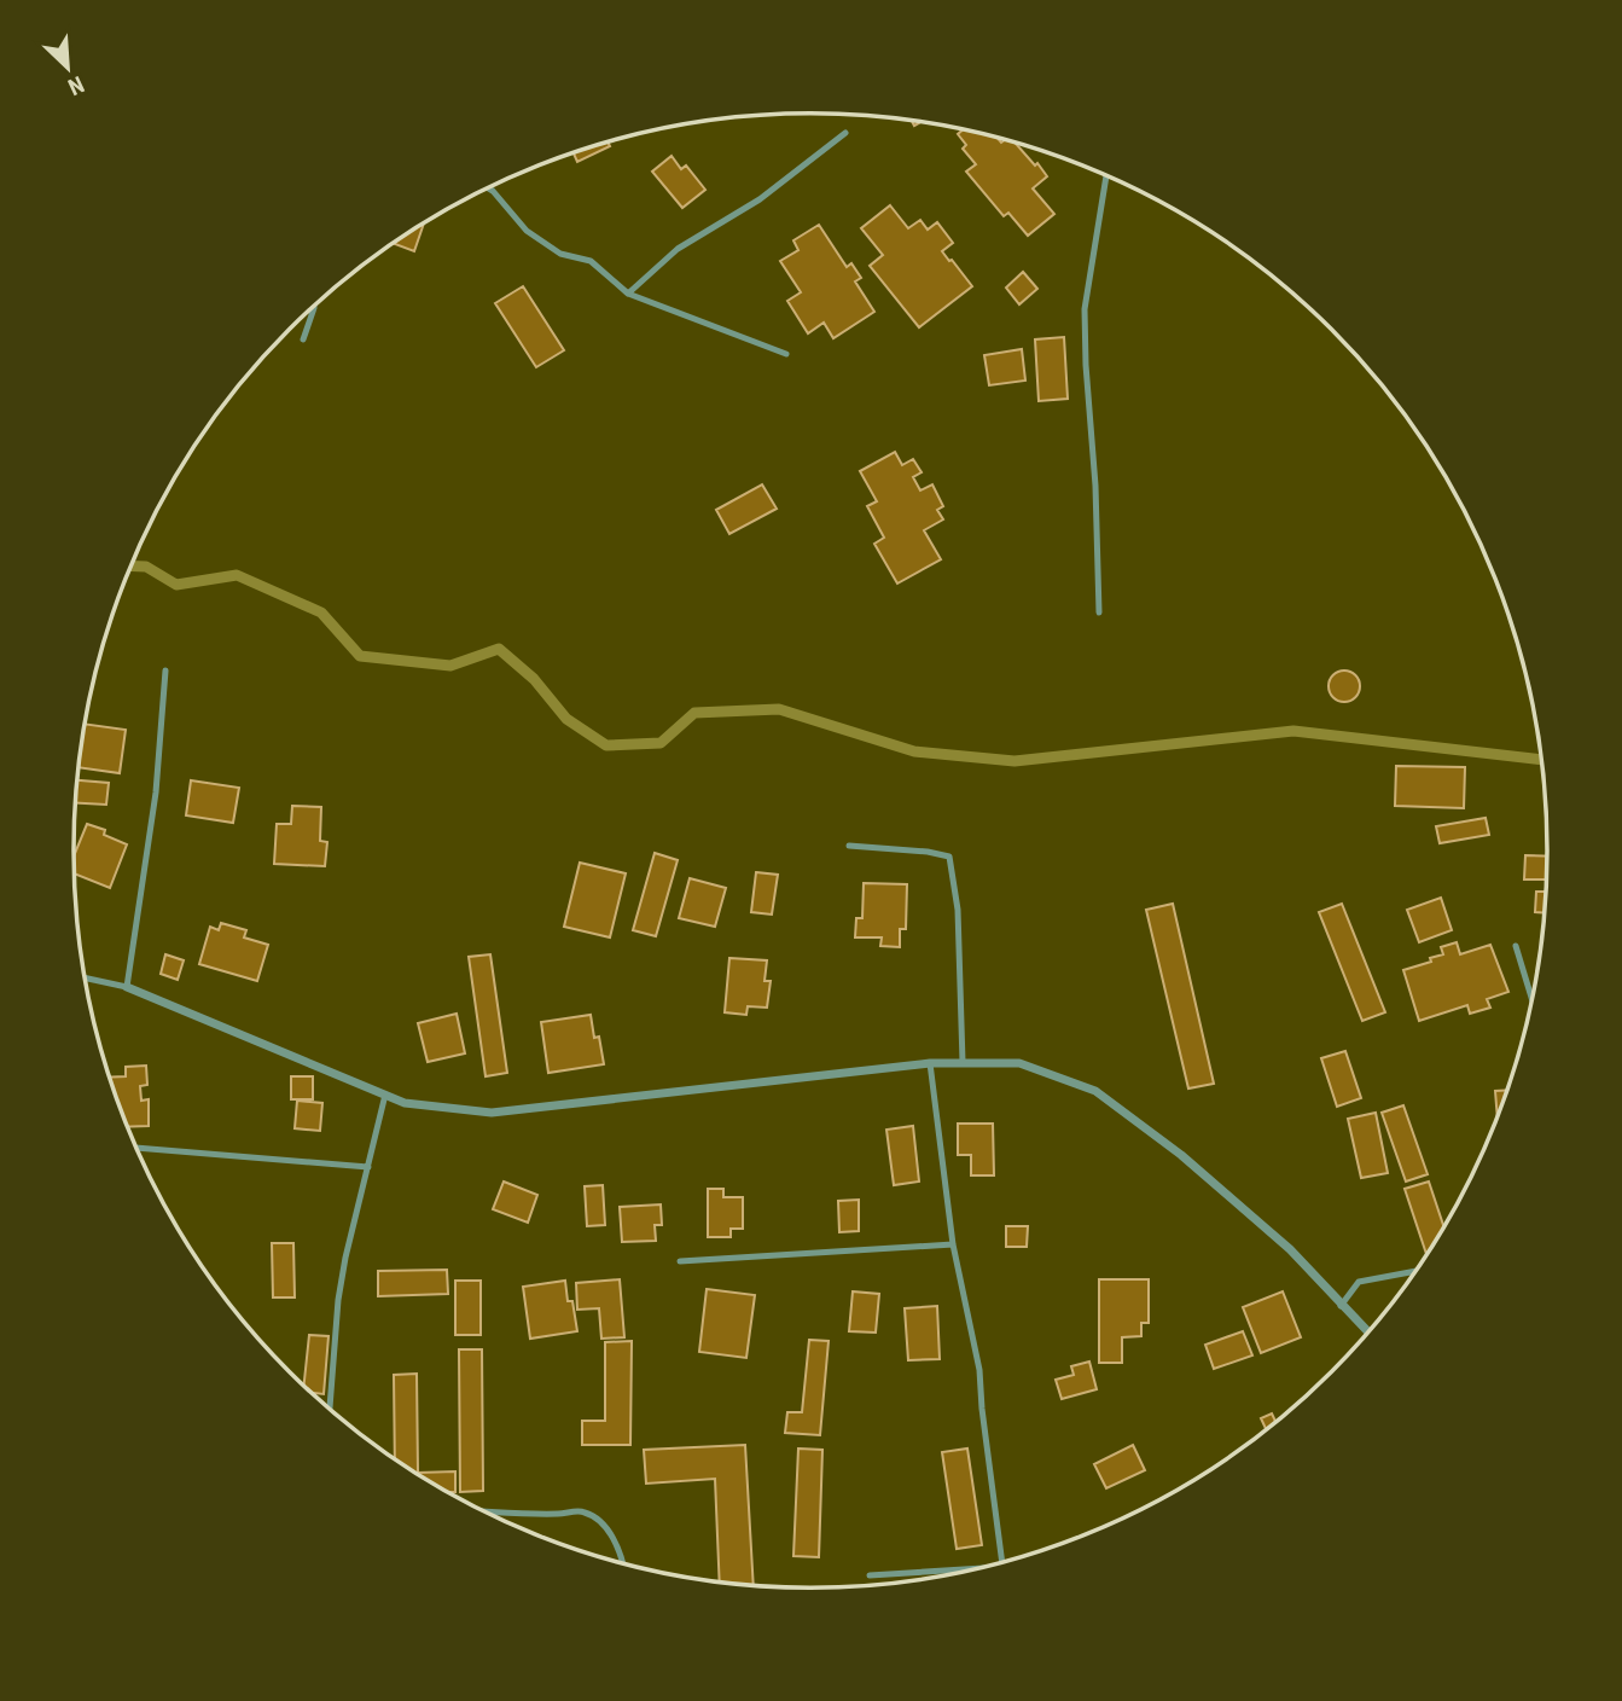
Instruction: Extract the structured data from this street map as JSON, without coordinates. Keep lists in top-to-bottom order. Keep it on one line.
{"north":"bottom right"}
